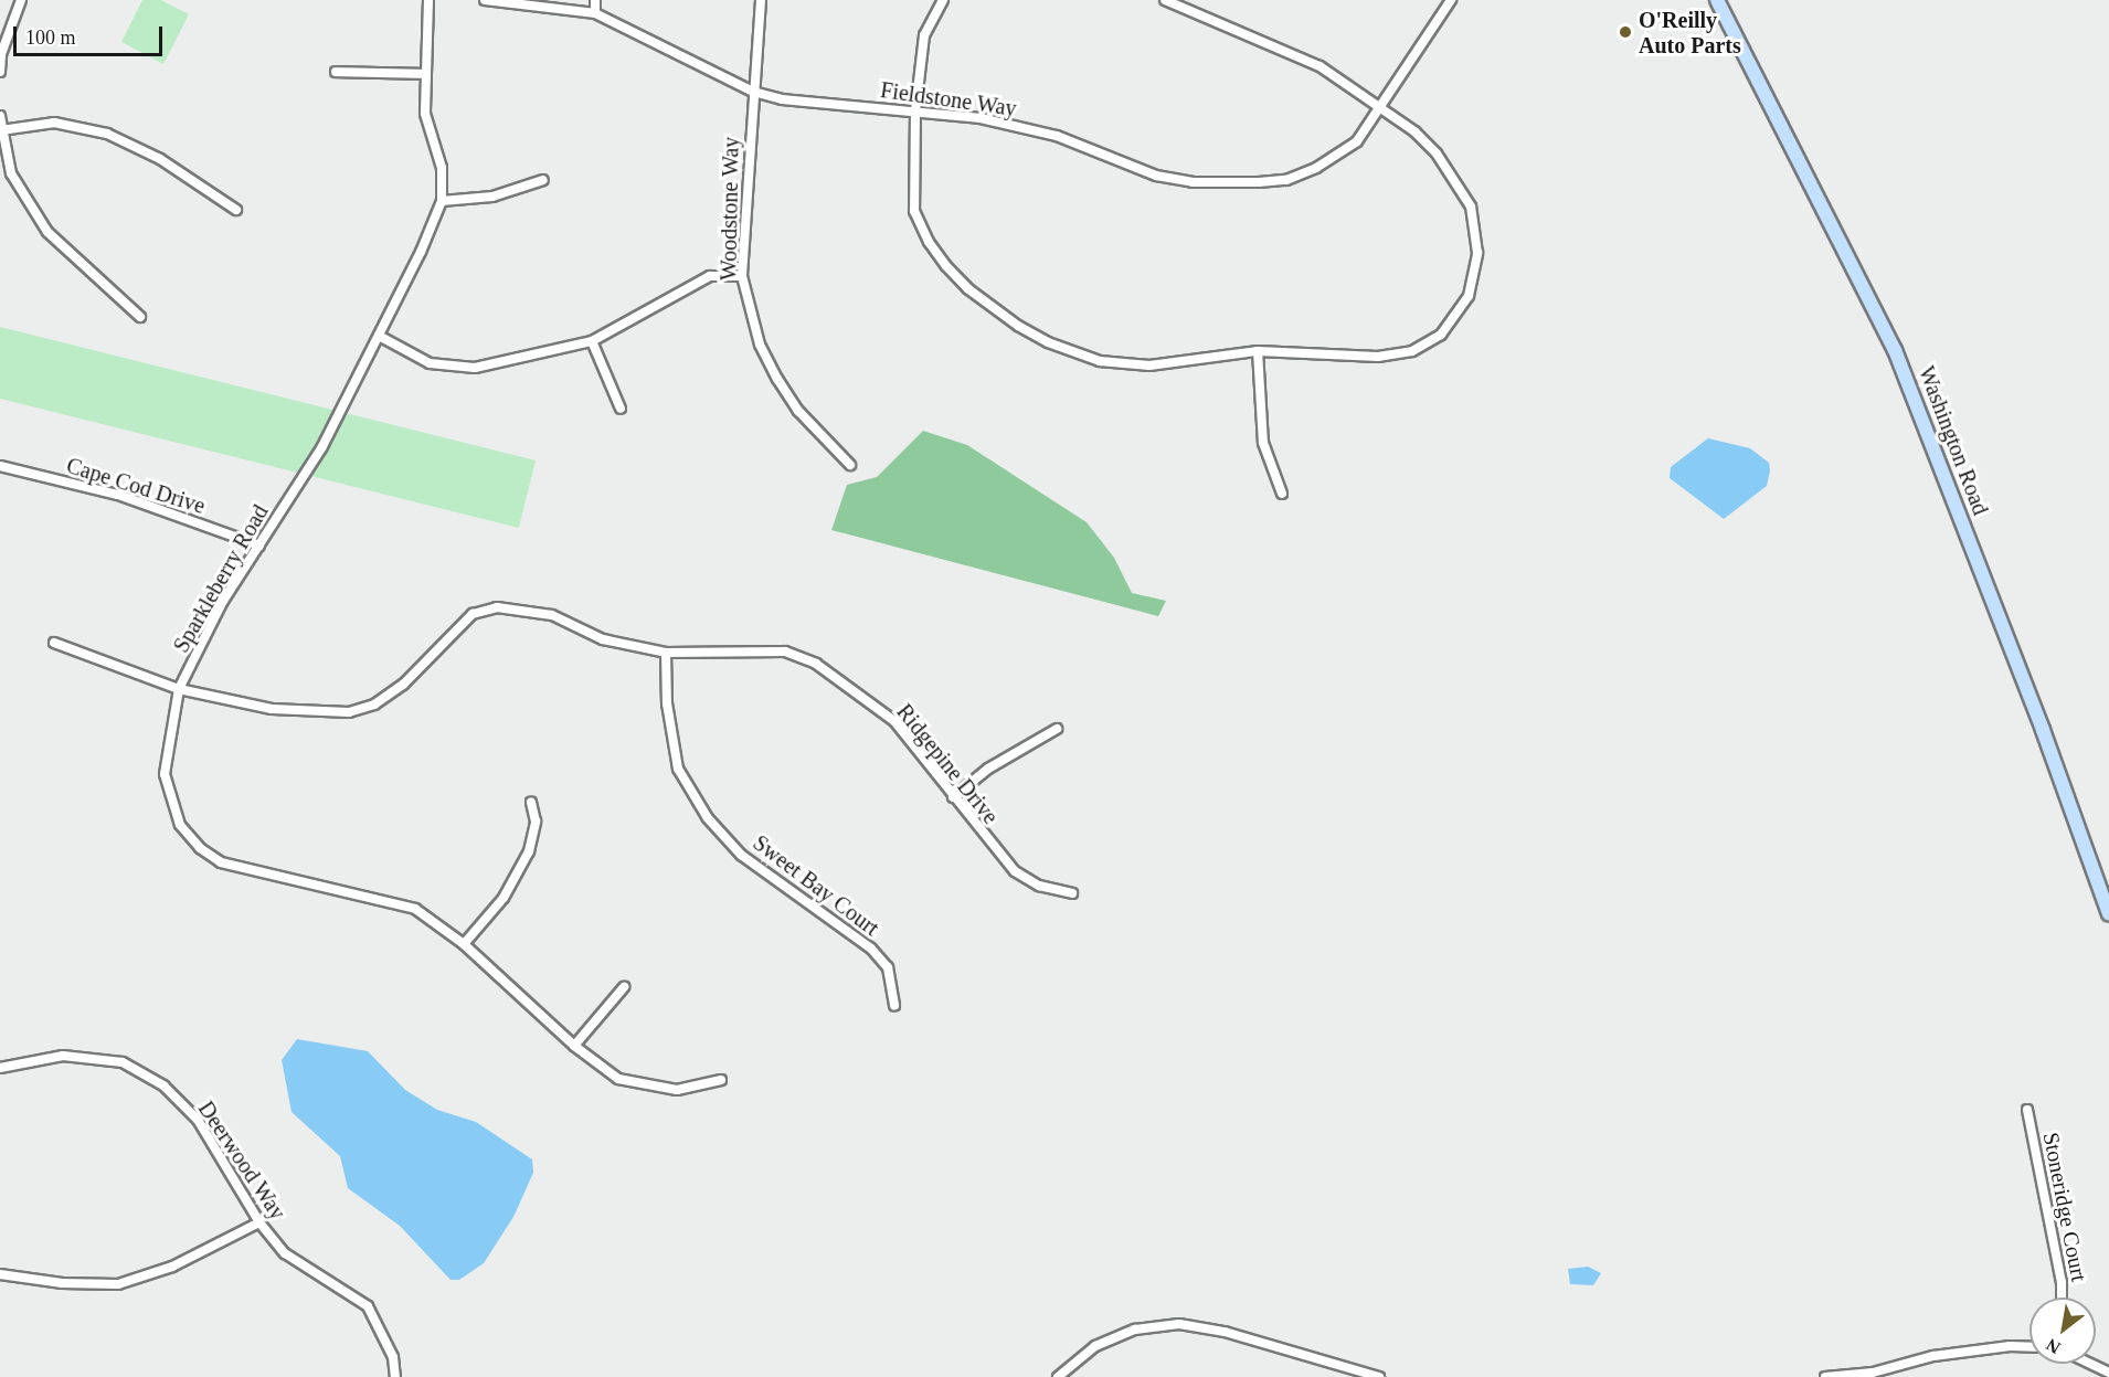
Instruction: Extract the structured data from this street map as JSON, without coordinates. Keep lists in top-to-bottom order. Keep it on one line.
{"streets":{"main road":["Washington Road"],"street":["Fieldstone Way","Woodstone Way","Cape Cod Drive","Sparkleberry Road","Ridgepine Drive","Sweet Bay Court","Deerwood Way","Stoneridge Court"]},"crossings":[["Fieldstone Way","Woodstone Way"],["Cape Cod Drive","Sparkleberry Road"],["Sparkleberry Road","Ridgepine Drive"],["Ridgepine Drive","Sweet Bay Court"]],"places":["O'Reilly Auto Parts"],"scale_bar":"100 m","north":"bottom left"}
